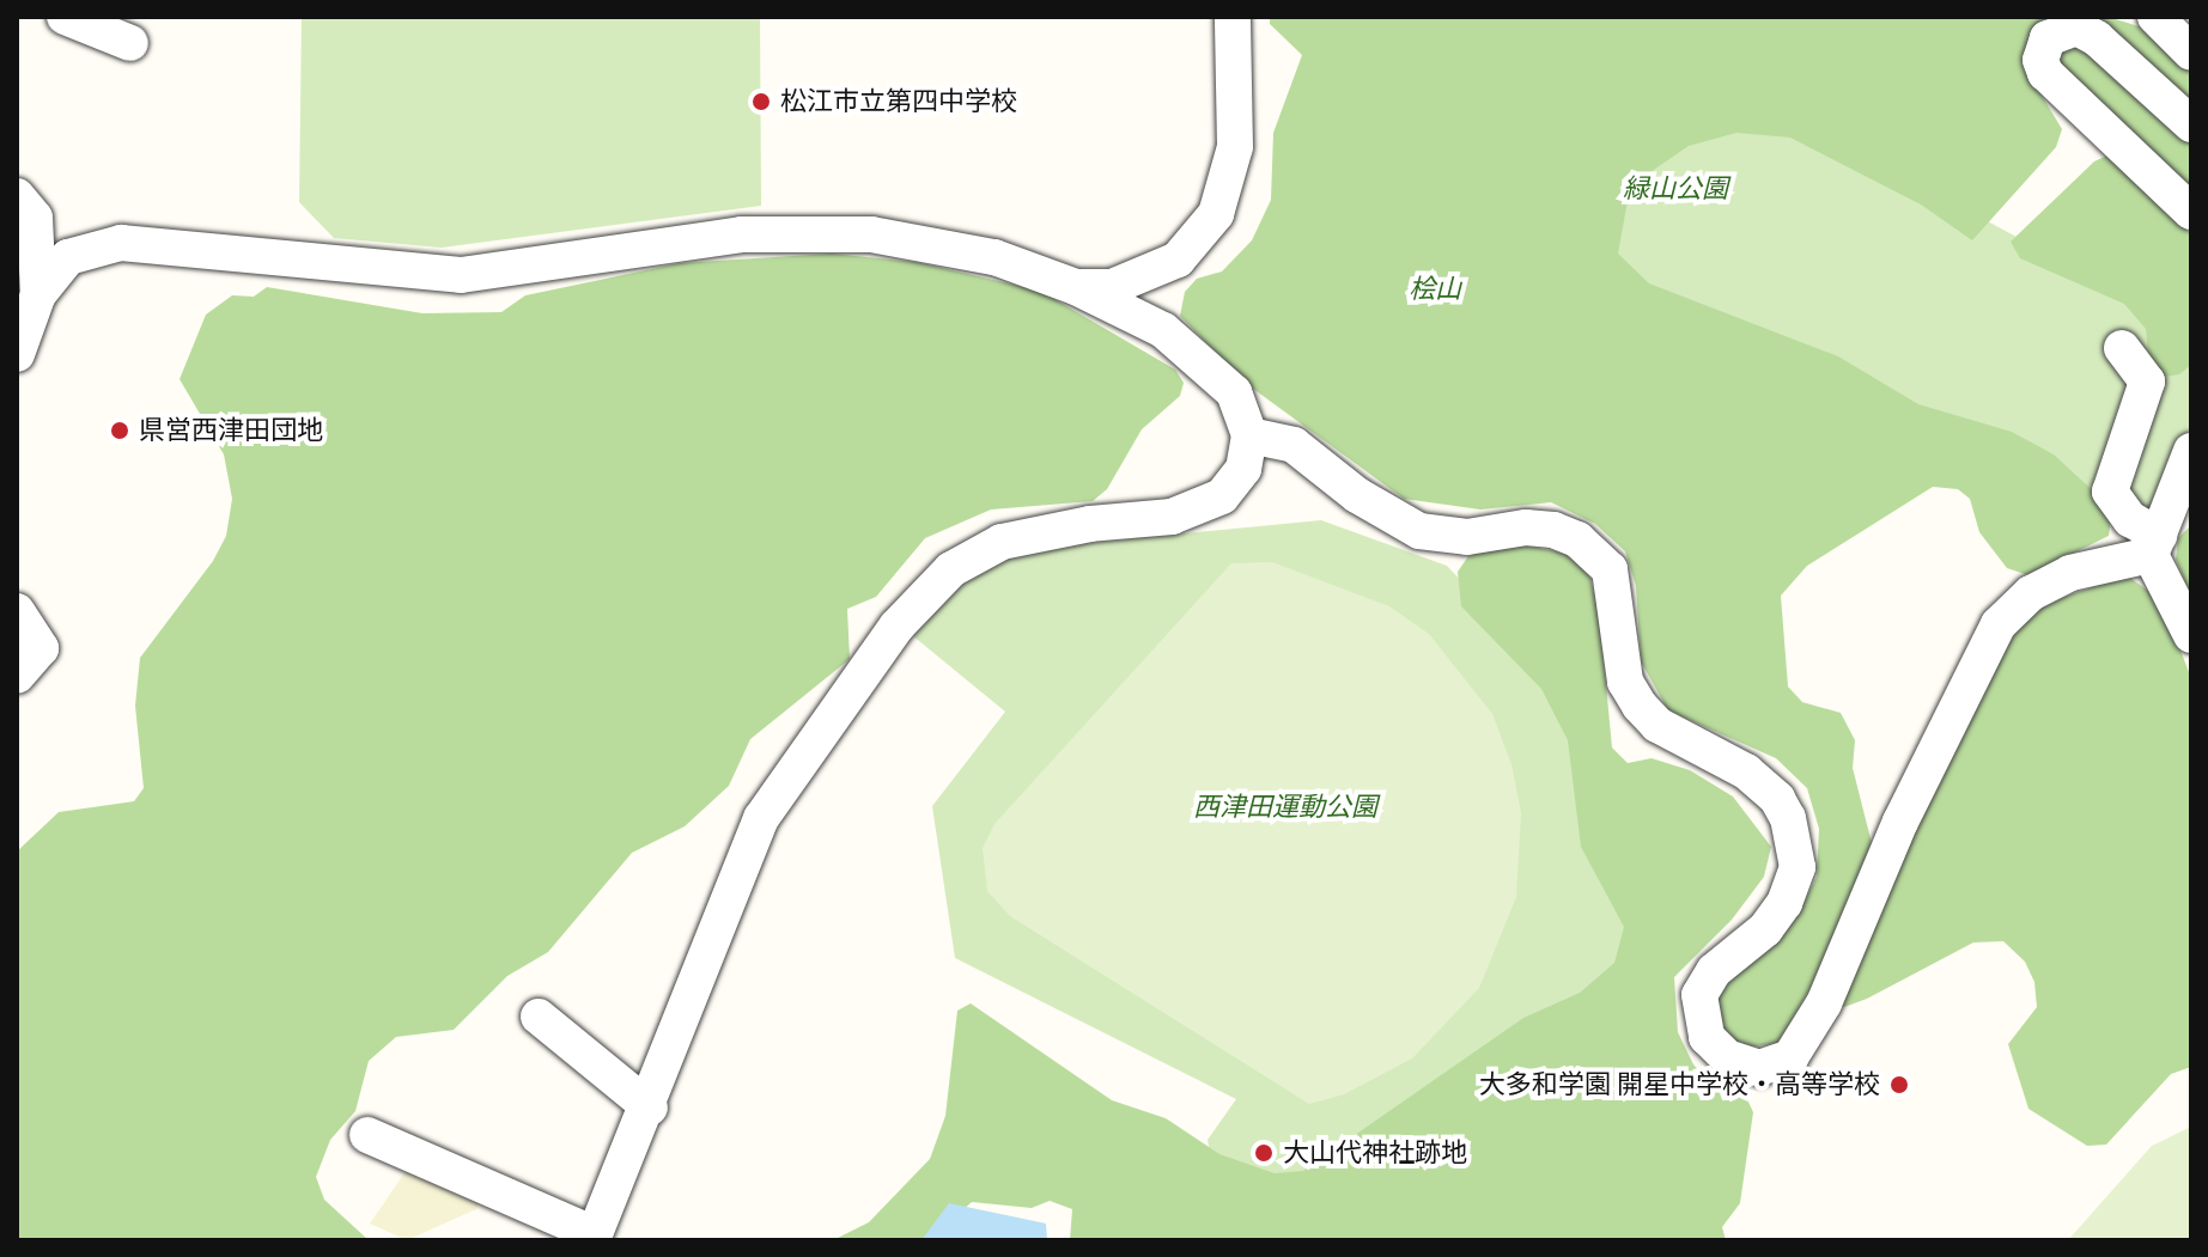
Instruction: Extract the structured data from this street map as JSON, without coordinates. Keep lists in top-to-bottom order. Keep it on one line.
{"parks":["緑山公園","桧山","西津田運動公園"],"places":["松江市立第四中学校","県営西津田団地","大多和学園 開星中学校・高等学校","大山代神社跡地"]}
